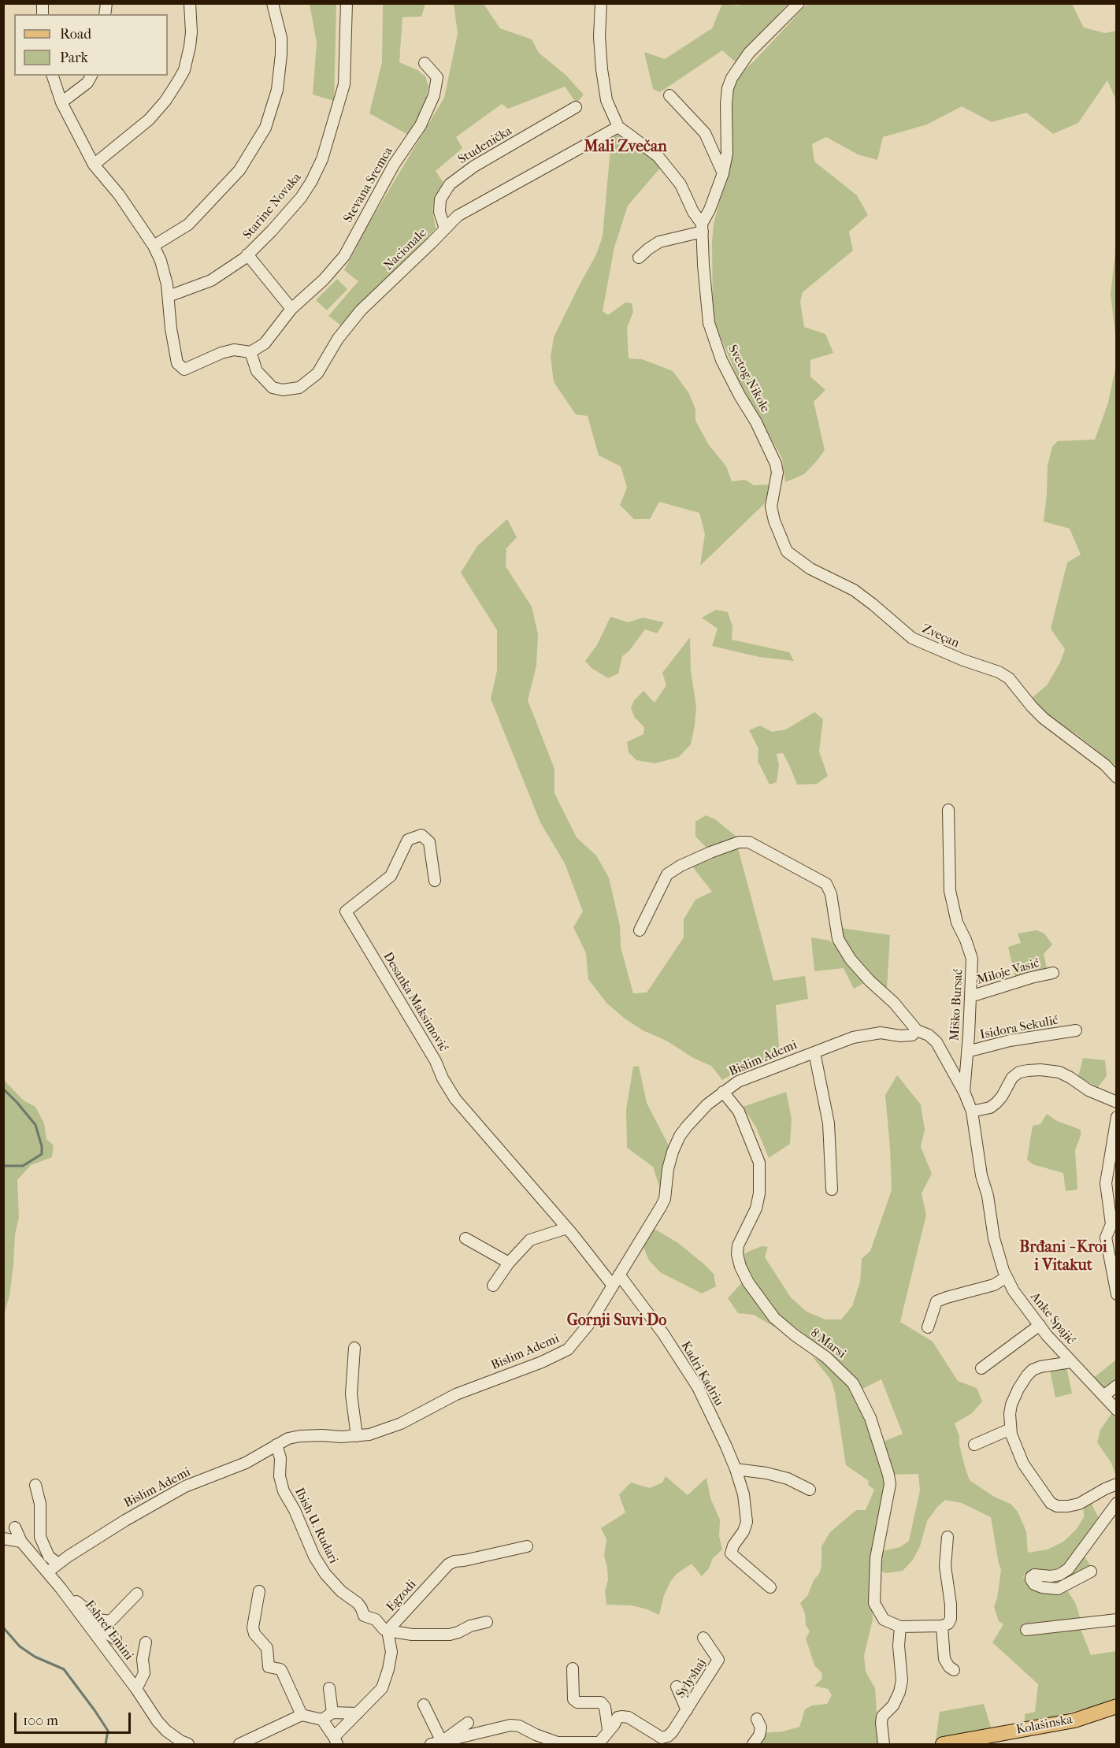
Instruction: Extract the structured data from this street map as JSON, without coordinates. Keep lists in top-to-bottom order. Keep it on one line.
{"streets":{"main road":["Kolašinska"],"street":["Studenička","Stevana Sremca","Starine Novaka","Nacionale","Svetog Nikole","Zveçan","Miloje Vasić","Desanka Maksimović","Miško Bursać","Isidora Sekulić","Bislim Ademi","Anke Spajić","8 Marsi","Kadri Kadriu","Ibish U. Rudari","Egzodi","Eshref Emini","Sylyshaj"]},"crossings":[["Studenička","Nacionale"],["Stevana Sremca","Nacionale"],["Svetog Nikole","Zveçan"],["Miloje Vasić","Miško Bursać"],["Desanka Maksimović","Bislim Ademi"],["Miško Bursać","Isidora Sekulić"],["Miško Bursać","Anke Spajić"],["Bislim Ademi","8 Marsi"],["Bislim Ademi","Kadri Kadriu"],["Bislim Ademi","Ibish U. Rudari"],["Bislim Ademi","Eshref Emini"],["Ibish U. Rudari","Egzodi"]],"districts":["Mali Zvečan","Brđani - Kroi i Vitakut","Gornji Suvi Do"],"legend":["Road","Park"],"scale_bar":"100 m"}
